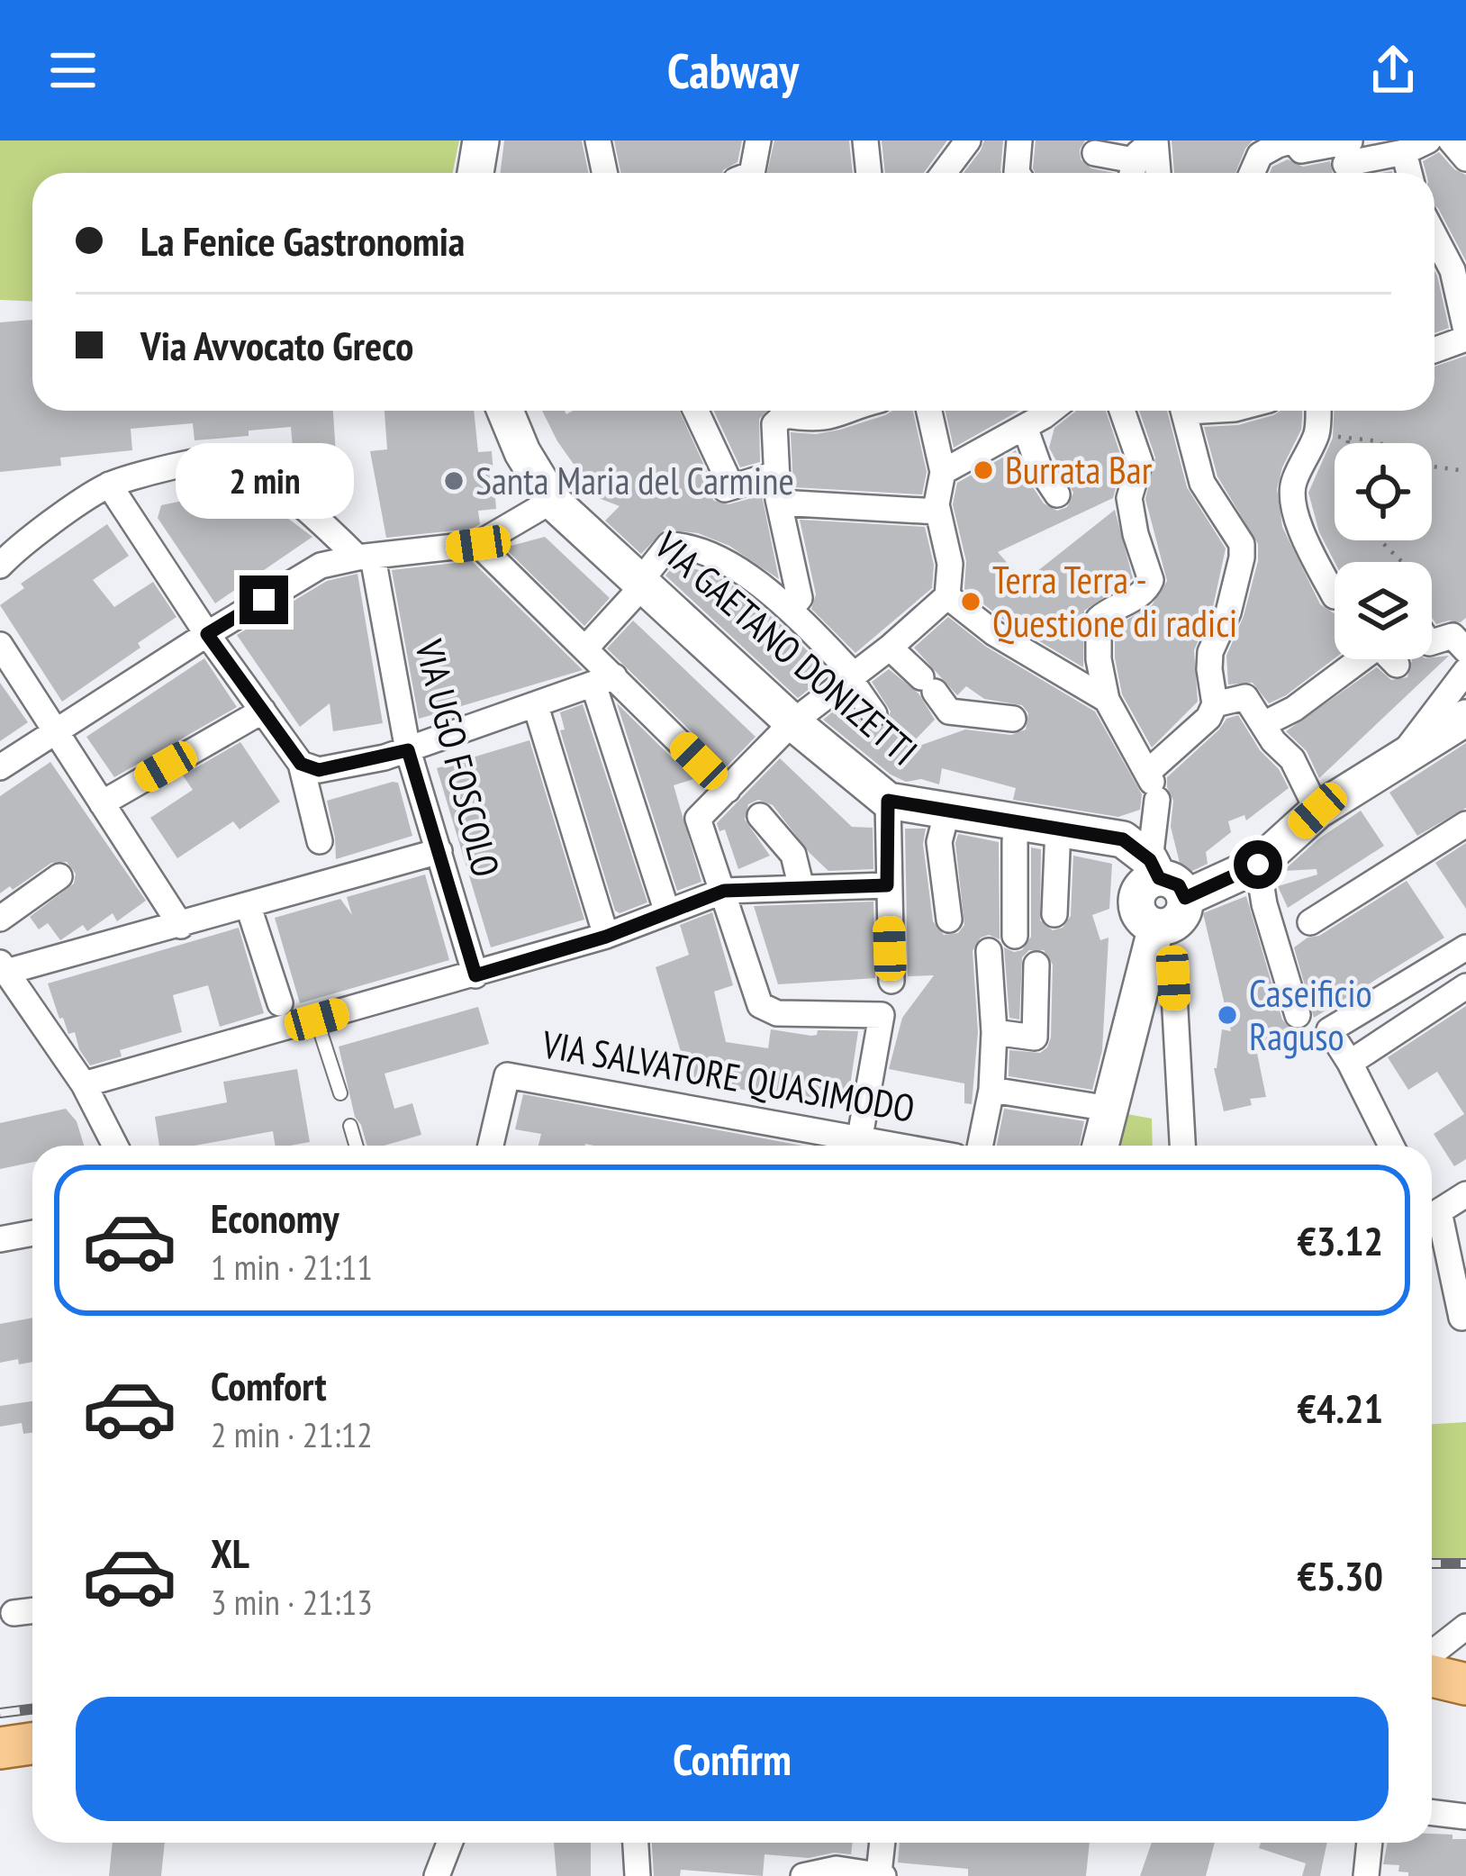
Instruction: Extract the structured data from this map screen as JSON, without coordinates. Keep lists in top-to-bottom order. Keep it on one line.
{"streets":{"street":["VIA GAETANO DONIZETTI","VIA UGO FOSCOLO","VIA SALVATORE QUASIMODO"]},"places":["Burrata Bar","Santa Maria del Carmine","Terra Terra - Questione di radici","Caseificio Raguso"],"page":{"header":"Cabway","banner":["La Fenice Gastronomia","Via Avvocato Greco"],"bubble":"2 min","list":[{"name":"Economy","note":"1 min · 21:11","value":"€3.12"},{"name":"Comfort","note":"2 min · 21:12","value":"€4.21"},{"name":"XL","note":"3 min · 21:13","value":"€5.30"}],"buttons":"Confirm"}}
